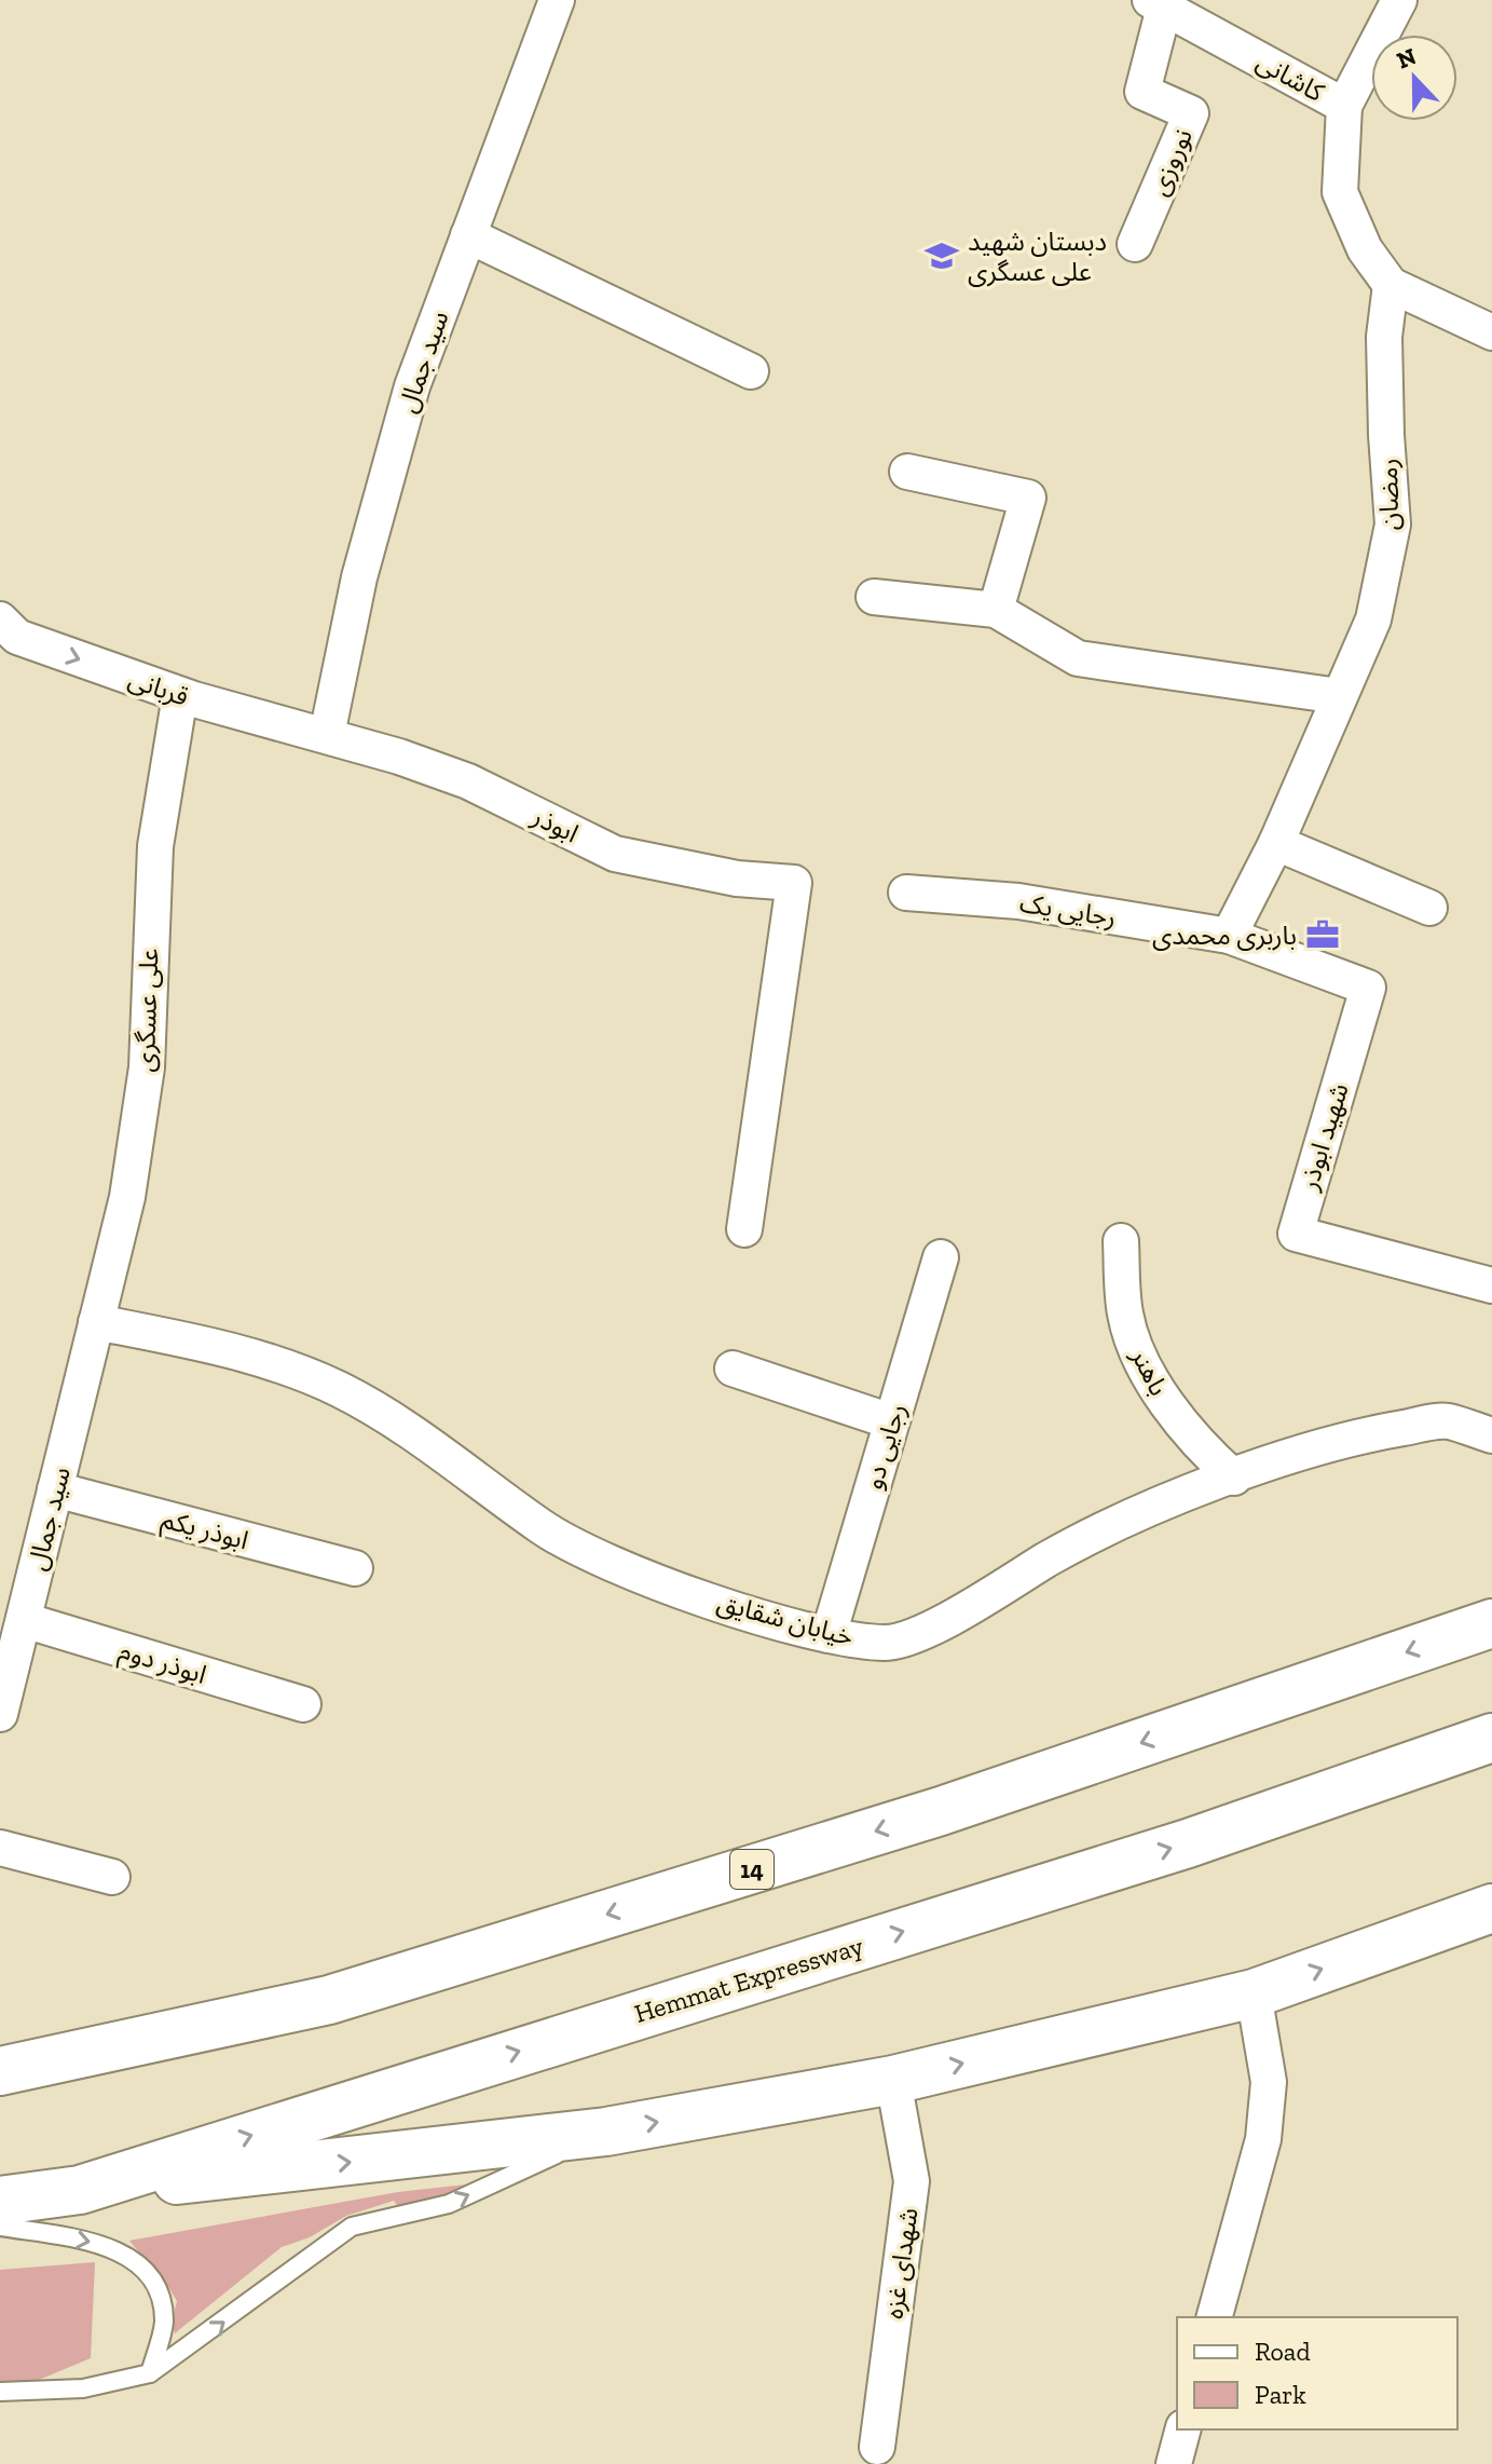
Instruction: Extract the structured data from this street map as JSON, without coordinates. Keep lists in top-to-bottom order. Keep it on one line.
{"streets":{"highway":["14","Hemmat Expressway"],"street":["کاشانی","نوروزی","سید جمال","رمضان","قربانی","ابوذر","رجایی یک","علی عسگری","شهید ابوذر","باهنر","رجایی دو","ابوذر یکم","خیابان شقایق","ابوذر دوم","شهدای غزه"]},"crossings":[["کاشانی","نوروزی"],["کاشانی","رمضان"],["سید جمال","قربانی"],["سید جمال","ابوذر"],["سید جمال","علی عسگری"],["سید جمال","ابوذر یکم"],["سید جمال","خیابان شقایق"],["سید جمال","ابوذر دوم"],["قربانی","ابوذر"],["قربانی","علی عسگری"],["رجایی یک","شهید ابوذر"],["علی عسگری","خیابان شقایق"],["باهنر","خیابان شقایق"],["رجایی دو","خیابان شقایق"]],"one_way":["قربانی"],"places":{"school or university":["دبستان شهید علی عسگری"],"office":["باربری محمدی"]},"legend":["Road","Park"],"north":"top"}
